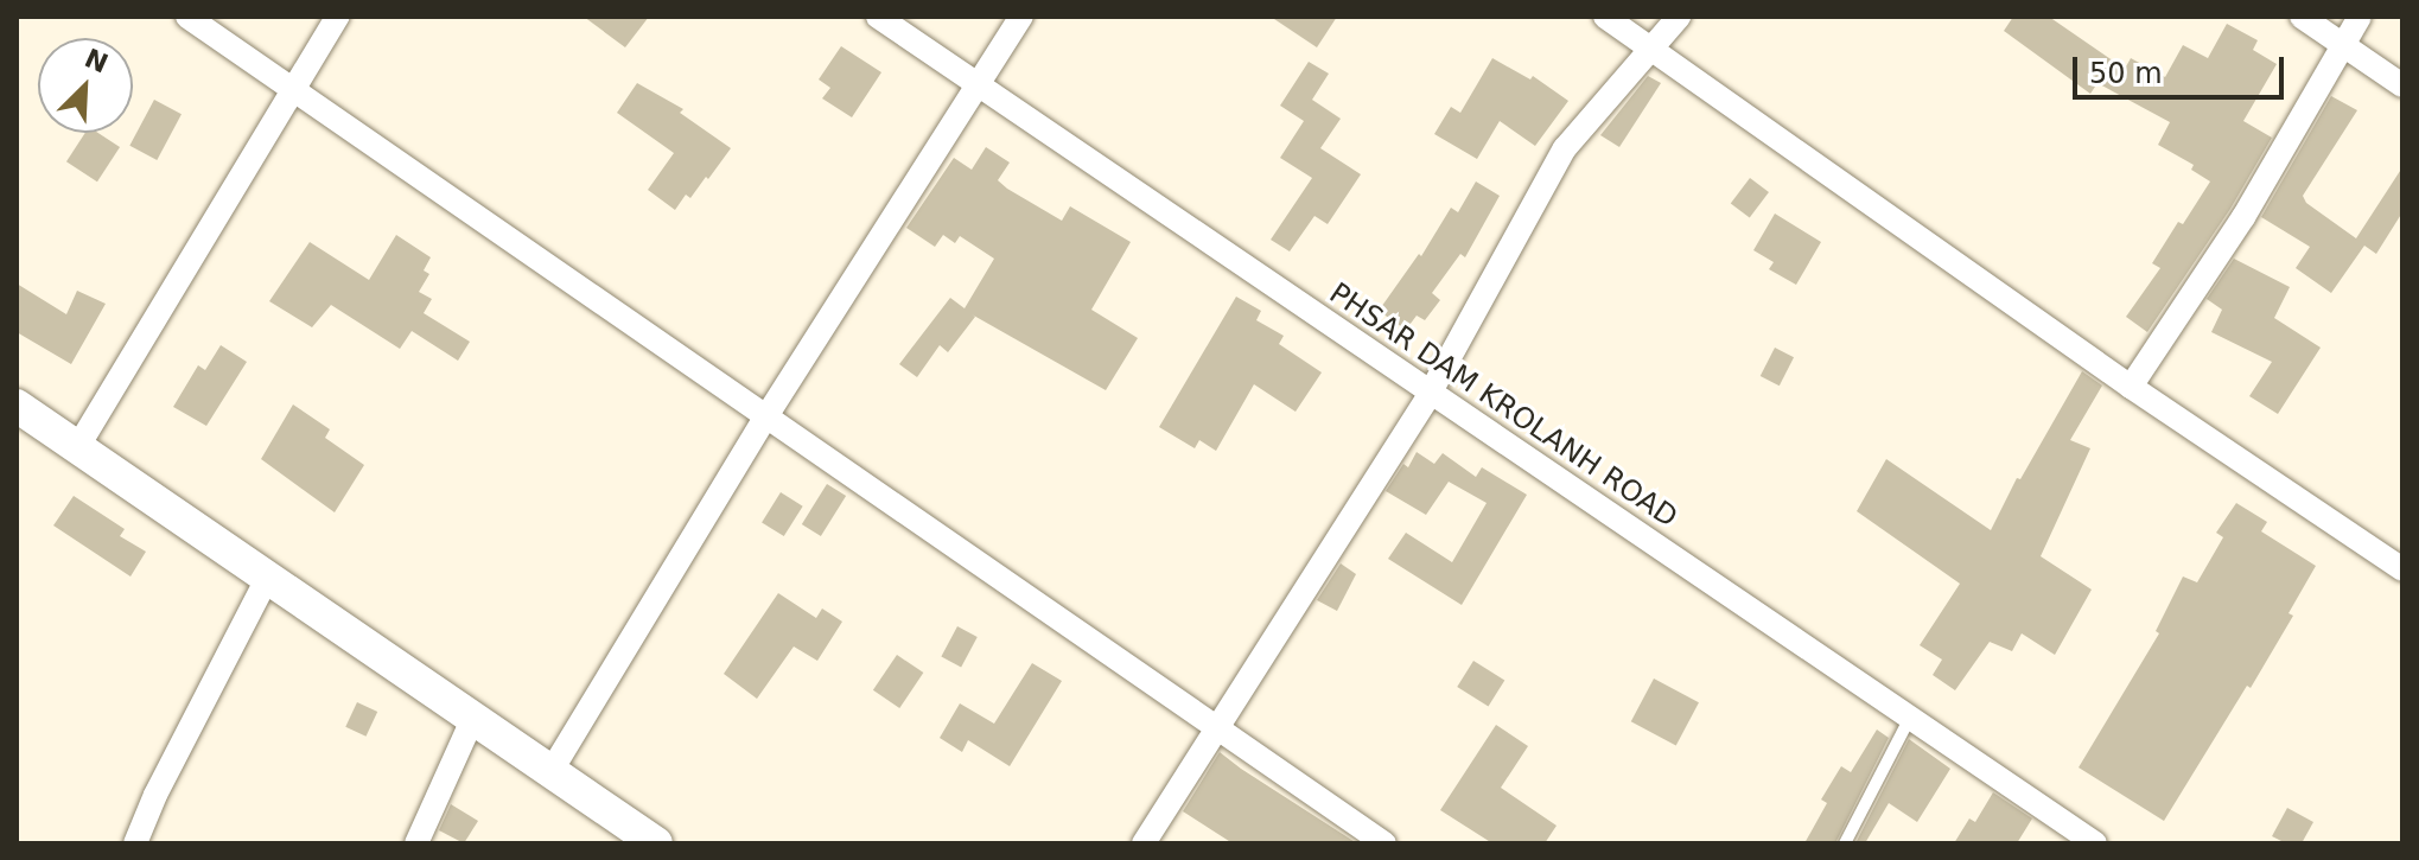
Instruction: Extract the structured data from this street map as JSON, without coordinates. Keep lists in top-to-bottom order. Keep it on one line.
{"streets":{"street":["PHSAR DAM KROLANH ROAD"]},"scale_bar":"50 m","north":"top right"}
